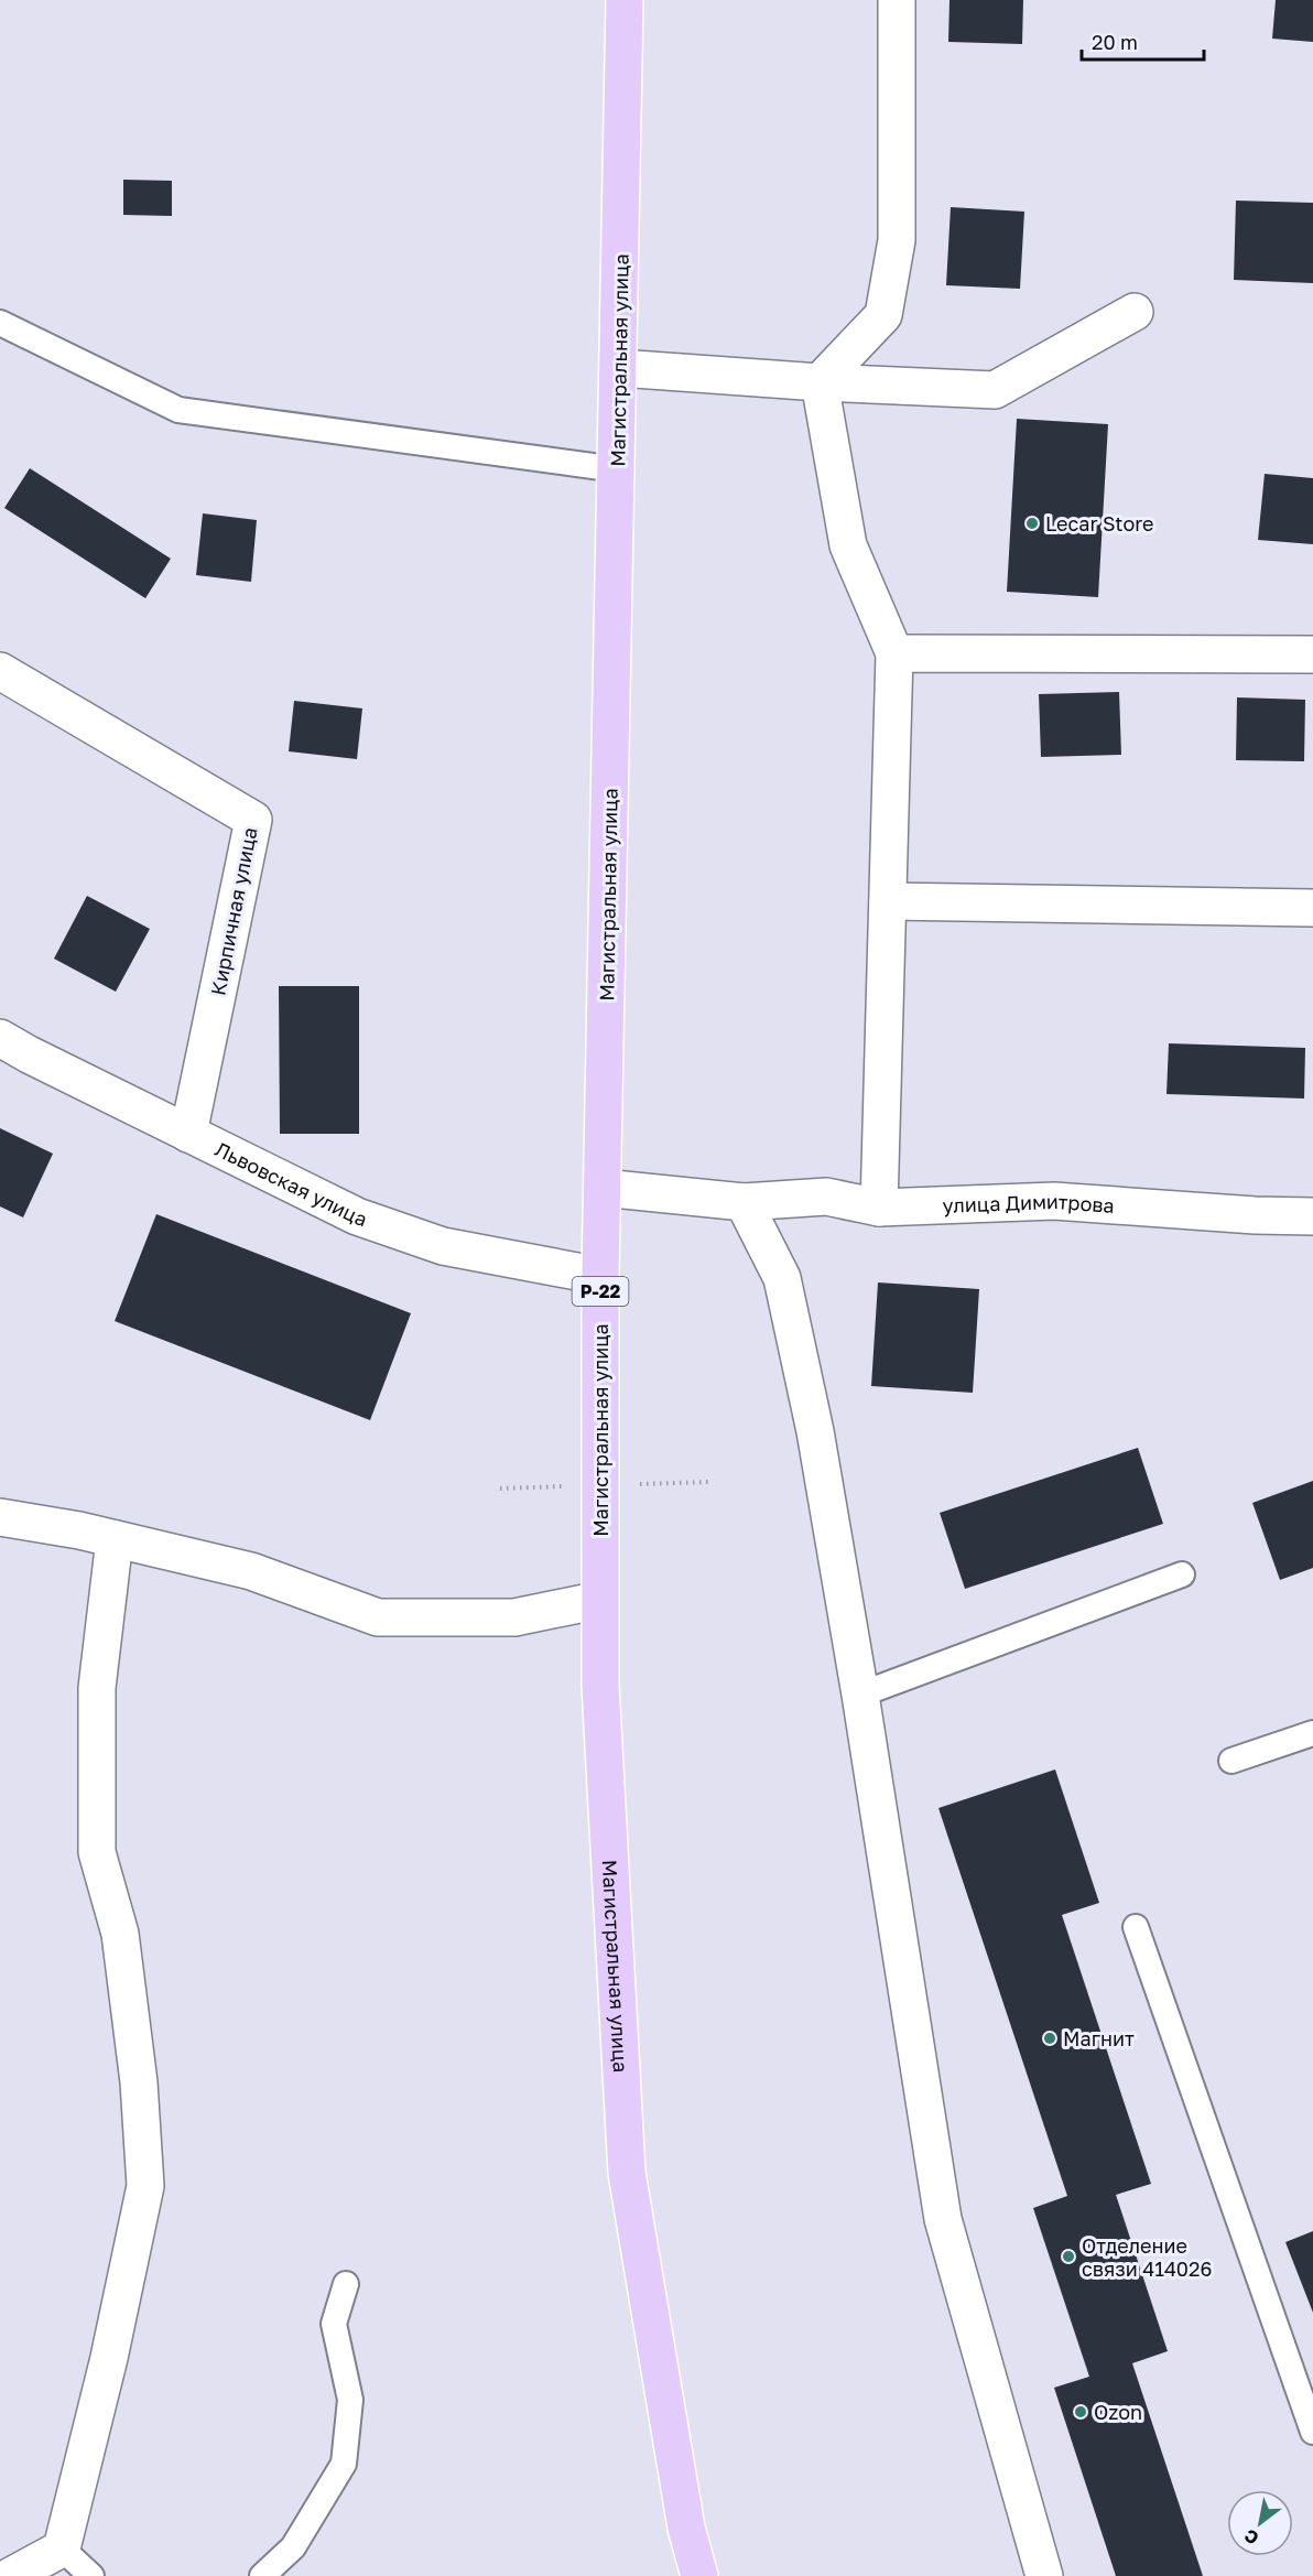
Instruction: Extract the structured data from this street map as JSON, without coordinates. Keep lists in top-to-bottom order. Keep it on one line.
{"streets":{"highway":["Магистральная улица","Р-22"],"street":["Кирпичная улица","Львовская улица","улица Димитрова"]},"crossings":[["Магистральная улица","Львовская улица"],["Магистральная улица","улица Димитрова"],["Кирпичная улица","Львовская улица"]],"places":["Lecar Store","Магнит","Отделение связи 414026","Ozon"],"scale_bar":"20 m","north":"bottom left"}
